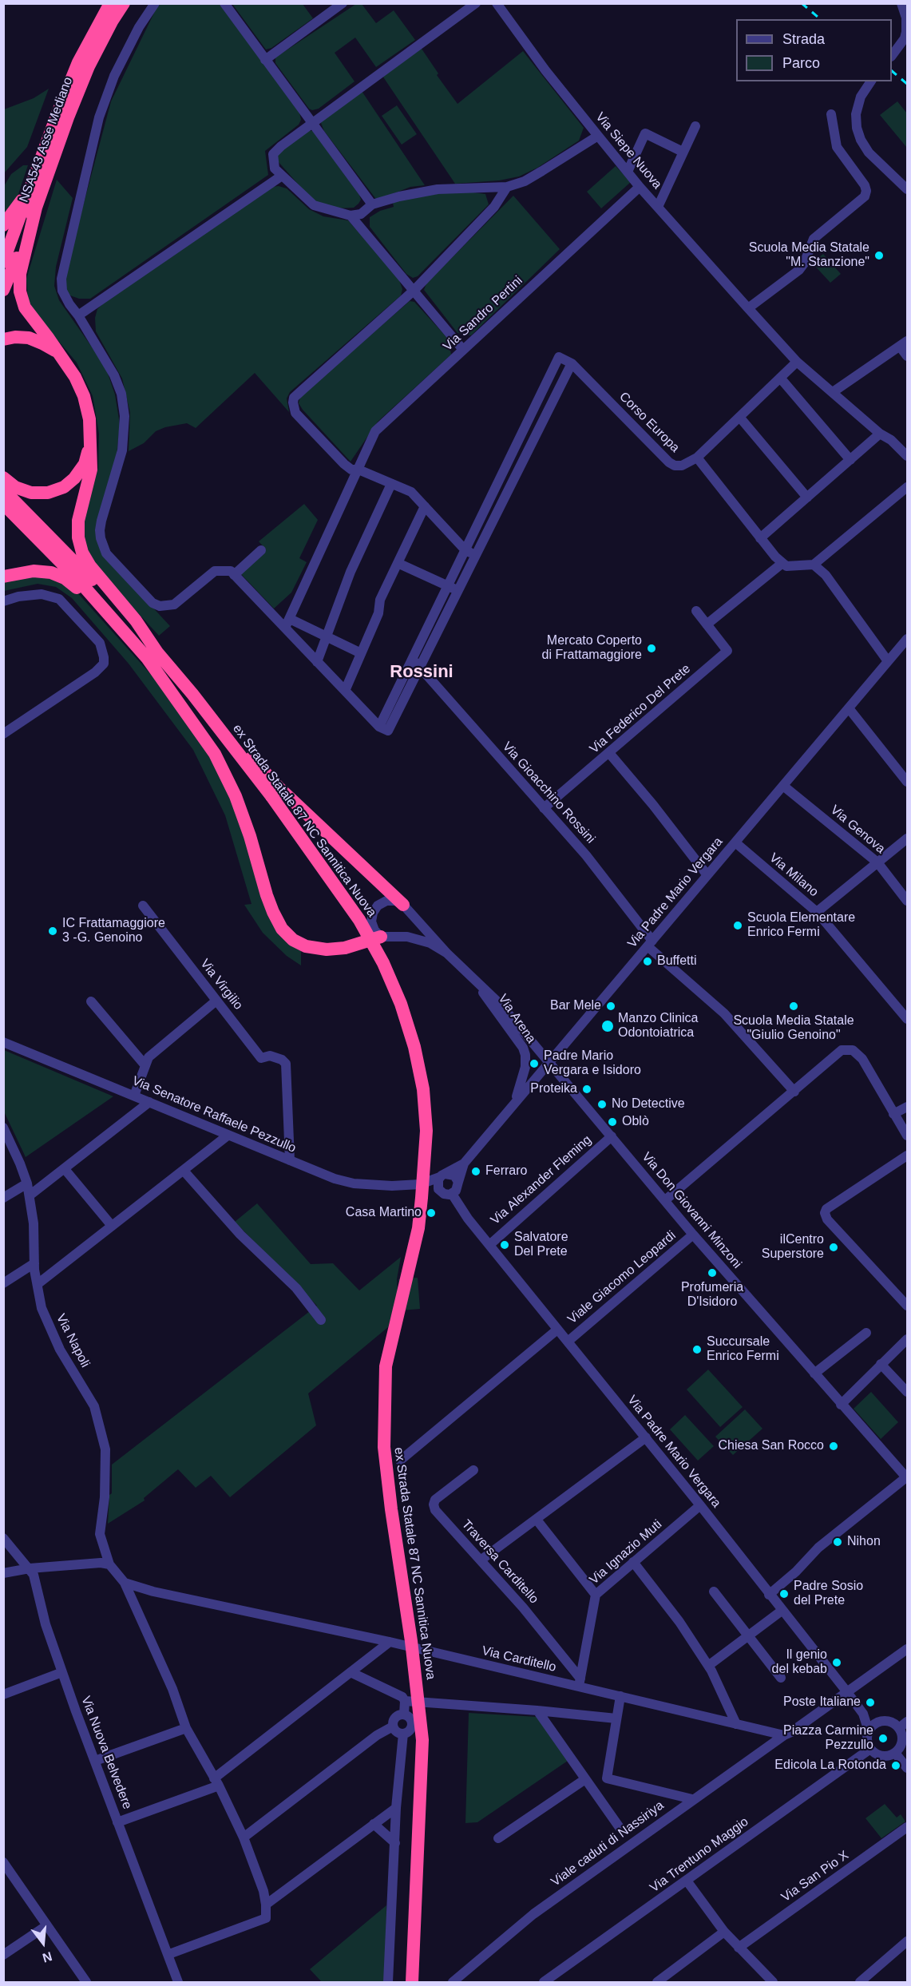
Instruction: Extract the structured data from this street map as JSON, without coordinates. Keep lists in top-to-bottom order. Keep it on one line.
{"streets":{"highway":["NSA543 Asse Mediano","ex Strada Statale 87 NC Sannitica Nuova"],"street":["Via Siepe Nuova","Via Sandro Pertini","Corso Europa","Via Federico Del Prete","Via Gioacchino Rossini","Via Genova","Via Milano","Via Padre Mario Vergara","Via Virgilio","Via Arena","Via Senatore Raffaele Pezzullo","Via Alexander Fleming","Via Don Giovanni Minzoni","Viale Giacomo Leopardi","Via Napoli","Via Ignazio Muti","Traversa Carditello","Via Carditello","Via Nuova Belvedere","Viale caduti di Nassiriya","Via Trentuno Maggio","Via San Pio X"]},"crossings":[["Via Siepe Nuova","Via Sandro Pertini"],["Via Siepe Nuova","Corso Europa"],["Via Federico Del Prete","Via Gioacchino Rossini"],["Via Gioacchino Rossini","Via Padre Mario Vergara"],["Via Genova","Via Padre Mario Vergara"],["Via Milano","Via Padre Mario Vergara"],["Via Padre Mario Vergara","Via Arena"],["Via Padre Mario Vergara","Via Senatore Raffaele Pezzullo"],["Via Padre Mario Vergara","Via Alexander Fleming"],["Via Padre Mario Vergara","Via Don Giovanni Minzoni"],["Via Padre Mario Vergara","Viale Giacomo Leopardi"],["Via Padre Mario Vergara","Via Ignazio Muti"],["Via Padre Mario Vergara","Via Trentuno Maggio"],["Via Virgilio","Via Senatore Raffaele Pezzullo"],["Via Arena","Via Don Giovanni Minzoni"],["Via Alexander Fleming","Via Don Giovanni Minzoni"],["Via Don Giovanni Minzoni","Viale Giacomo Leopardi"],["Via Ignazio Muti","Traversa Carditello"],["Via Ignazio Muti","Via Carditello"],["Traversa Carditello","Via Carditello"],["Via Carditello","Viale caduti di Nassiriya"]],"districts":["Rossini"],"places":["Scuola Media Statale \"M. Stanzione\"","Mercato Coperto di Frattamaggiore","Scuola Elementare Enrico Fermi","IC Frattamaggiore 3 -G. Genoino","Buffetti","Bar Mele","Scuola Media Statale \"Giulio Genoino\"","Manzo Clinica Odontoiatrica","Padre Mario Vergara e Isidoro","Proteika","No Detective","Oblò","Ferraro","Casa Martino","Salvatore Del Prete","ilCentro Superstore","Profumeria D'Isidoro","Succursale Enrico Fermi","Chiesa San Rocco","Nihon","Padre Sosio del Prete","Il genio del kebab","Poste Italiane","Piazza Carmine Pezzullo","Edicola La Rotonda"],"legend":["Strada","Parco"],"north":"bottom"}
